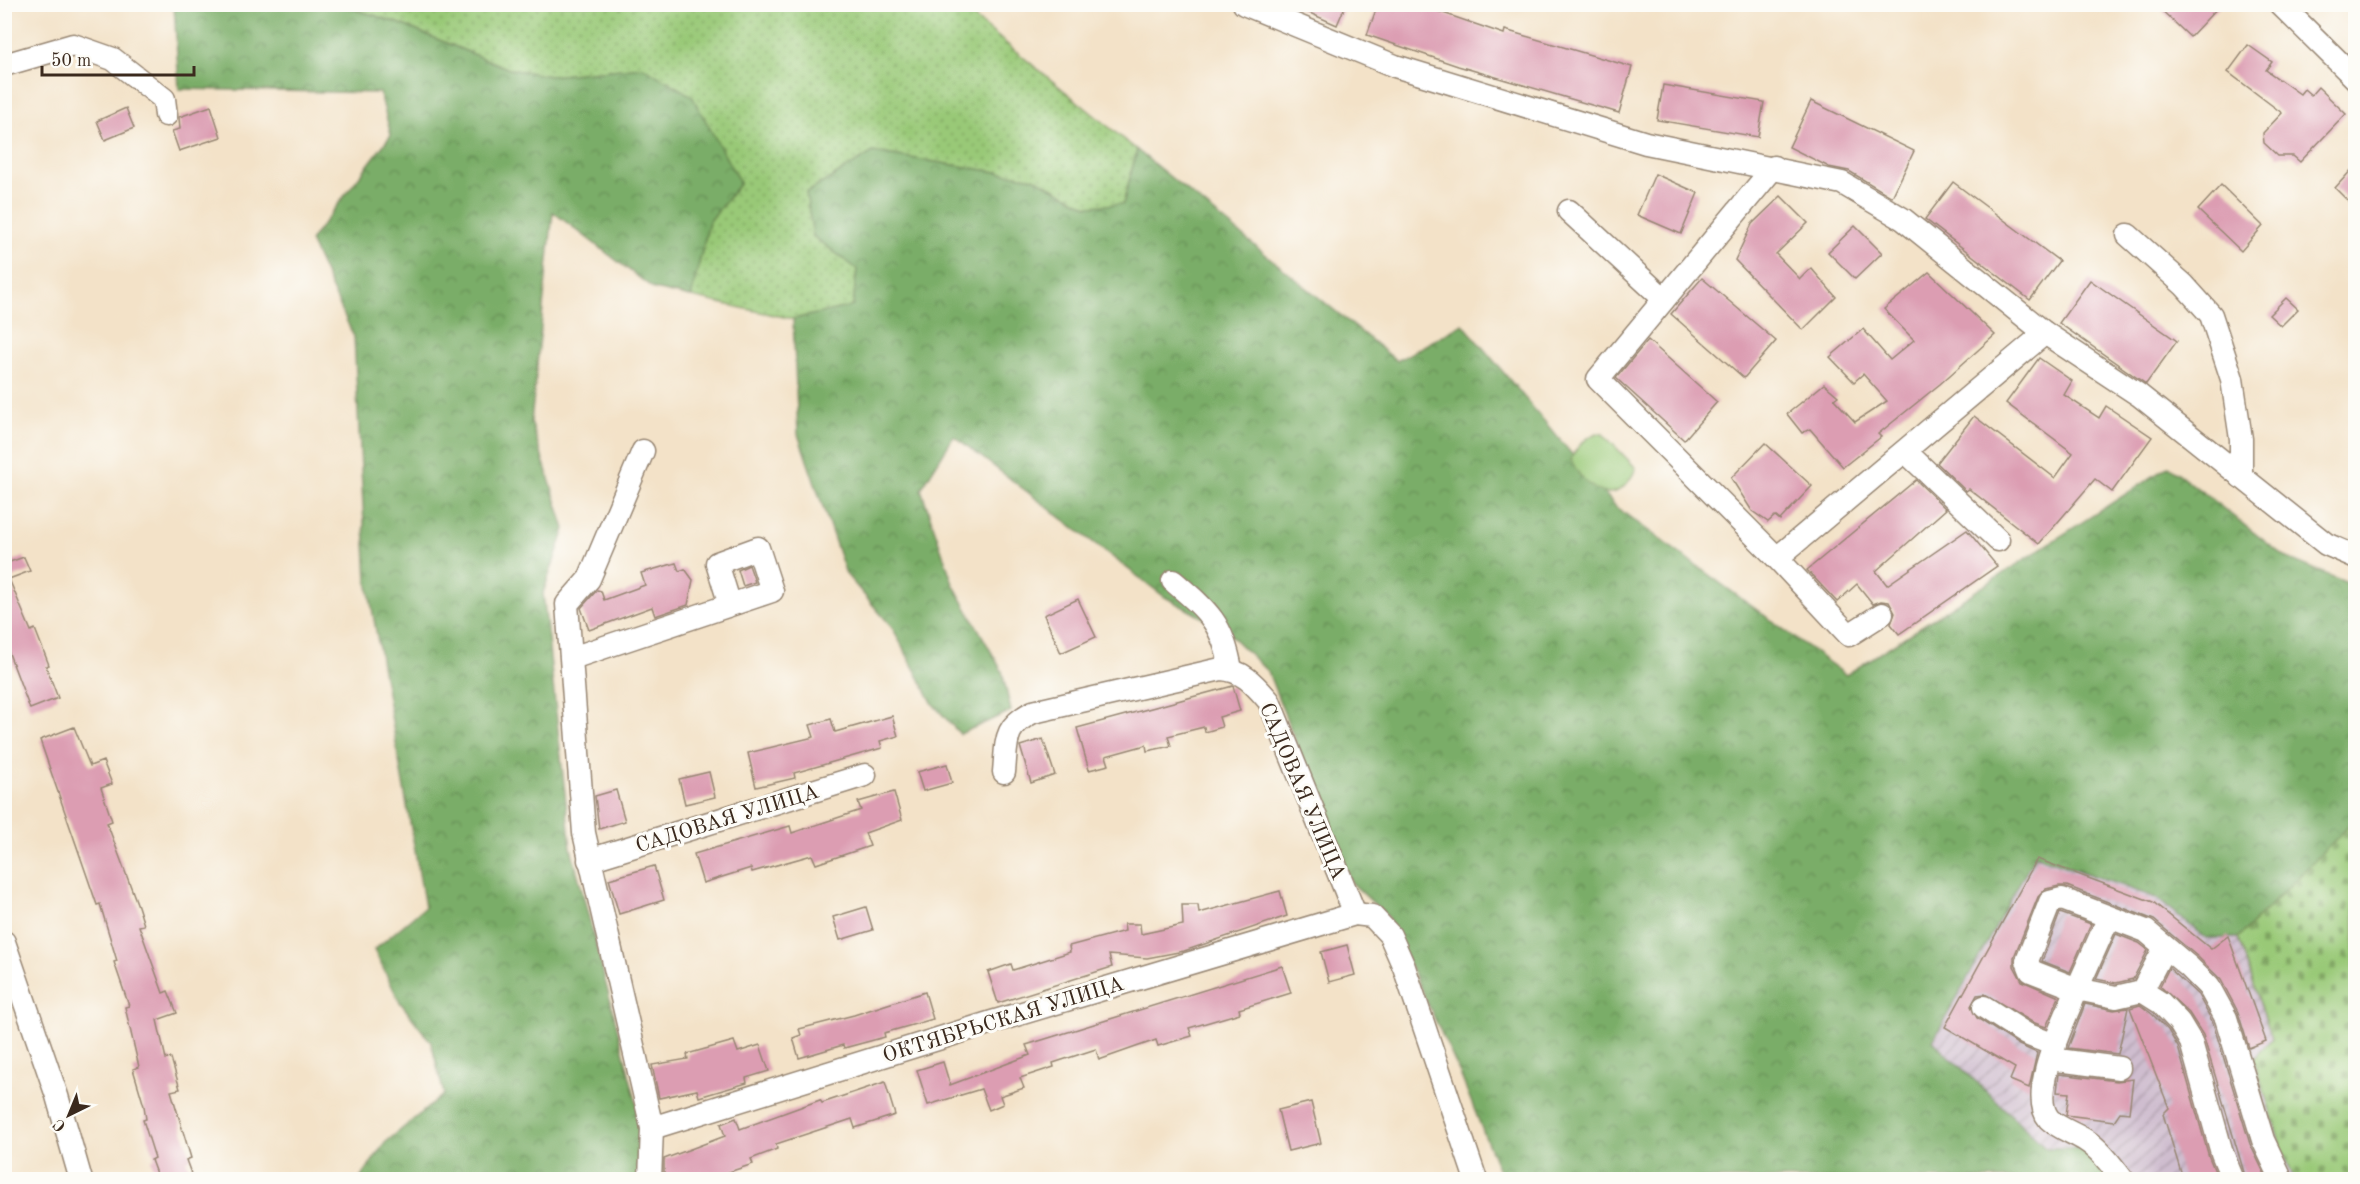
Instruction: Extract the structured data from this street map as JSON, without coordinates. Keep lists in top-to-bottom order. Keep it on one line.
{"streets":{"street":["САДОВАЯ УЛИЦА","ОКТЯБРЬСКАЯ УЛИЦА"]},"crossings":[["САДОВАЯ УЛИЦА","ОКТЯБРЬСКАЯ УЛИЦА"]],"scale_bar":"50 m","north":"bottom left"}
